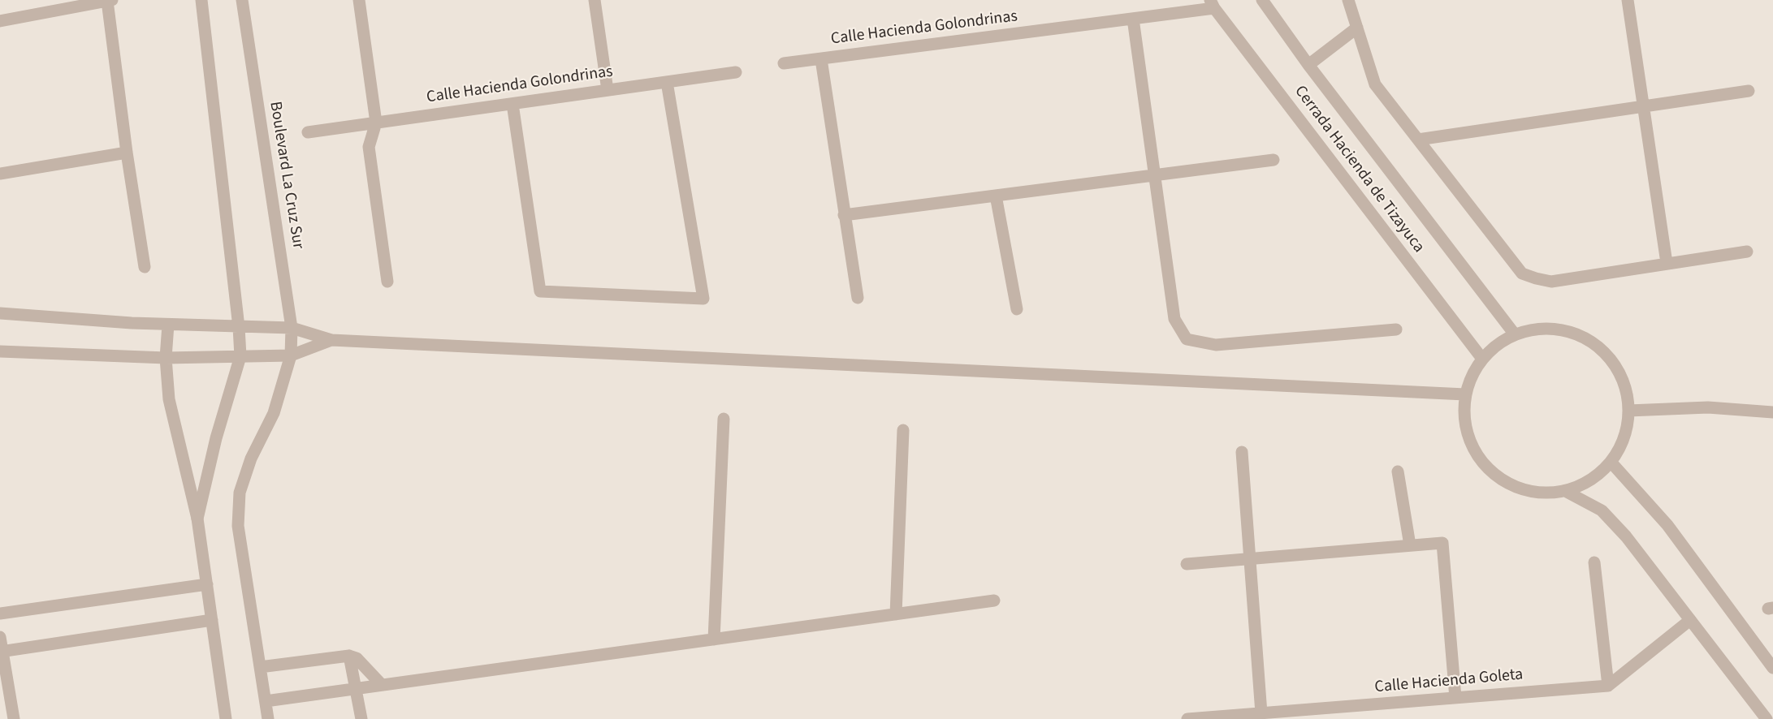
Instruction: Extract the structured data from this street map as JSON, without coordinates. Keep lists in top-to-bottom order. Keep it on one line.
{"streets":{"street":["Calle Hacienda Golondrinas","Cerrada Hacienda de Tizayuca","Boulevard La Cruz Sur","Calle Hacienda Goleta"]},"crossings":[["Calle Hacienda Golondrinas","Cerrada Hacienda de Tizayuca"]]}
